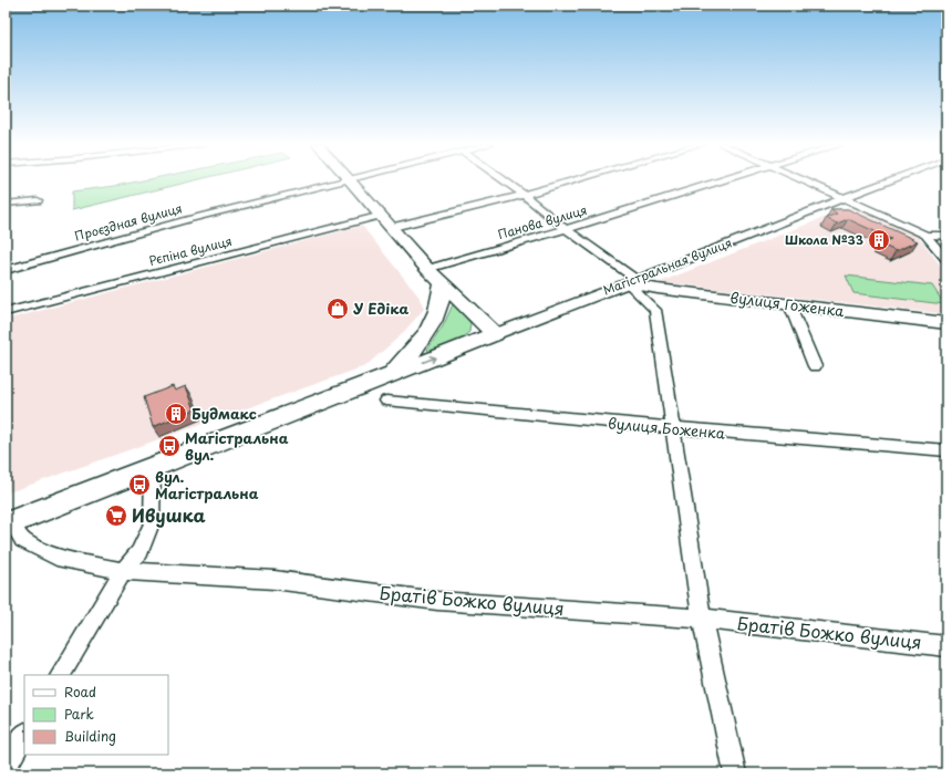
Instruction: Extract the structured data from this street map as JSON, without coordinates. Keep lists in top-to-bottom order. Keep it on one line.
{"streets":{"main road":["Магістральная вулиця"],"street":["Проєздная вулиця","Панова вулиця","Рєпіна вулиця","вулиця Гоженка","вулиця Боженка","Братів Божко вулиця"]},"crossings":[["Магістральная вулиця","вулиця Гоженка"]],"places":{"building":["Школа №33","Будмакс"],"shop":["У Едіка"],"bus stop":["Магістральна вул.","вул. Магістральна"],"supermarket":["Ивушка"]},"legend":["Road","Park","Building"]}
